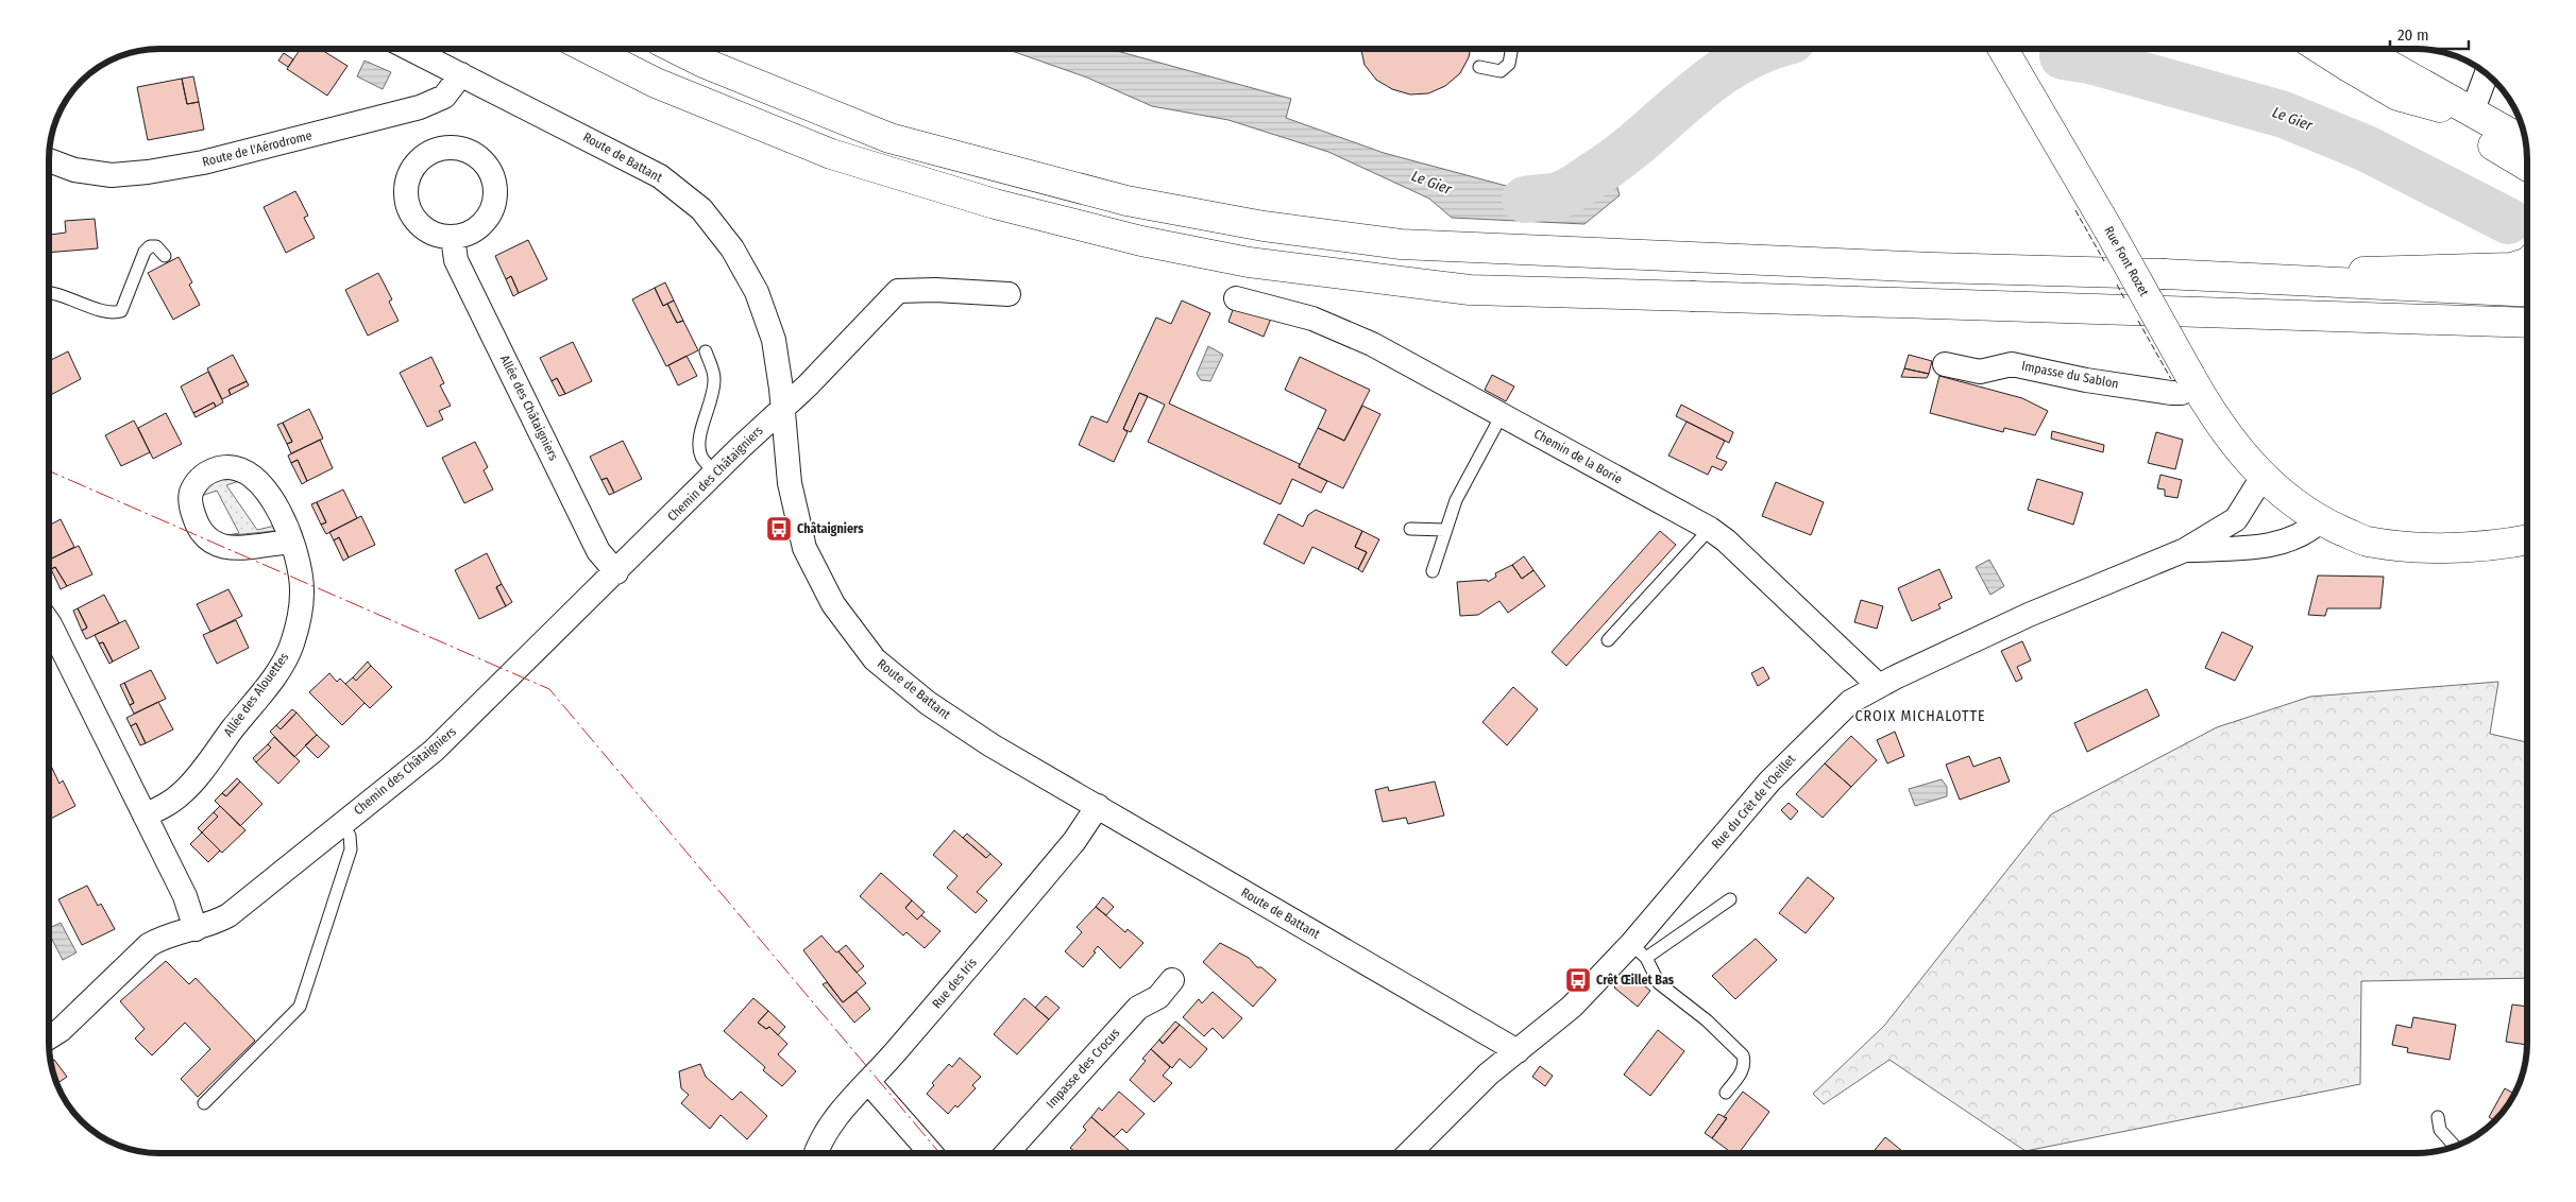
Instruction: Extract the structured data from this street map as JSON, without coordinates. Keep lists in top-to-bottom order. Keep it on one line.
{"streets":{"main road":["Rue Font Rozet"],"street":["Route de l'Aérodrome","Route de Battant","Impasse du Sablon","Allée des Châtaigniers","Chemin de la Borie","Chemin des Châtaigniers","Allée des Alouettes","Rue du Crêt de l'Oeillet","Rue des Iris","Impasse des Crocus"]},"crossings":[["Route de l'Aérodrome","Route de Battant"],["Route de Battant","Chemin des Châtaigniers"],["Route de Battant","Rue du Crêt de l'Oeillet"],["Route de Battant","Rue des Iris"],["Rue Font Rozet","Impasse du Sablon"],["Allée des Châtaigniers","Chemin des Châtaigniers"],["Chemin de la Borie","Rue du Crêt de l'Oeillet"]],"districts":["CROIX MICHALOTTE"],"water":["Le Gier"],"places":{"bus stop":["Châtaigniers","Crêt Œillet Bas"]},"scale_bar":"20 m"}
